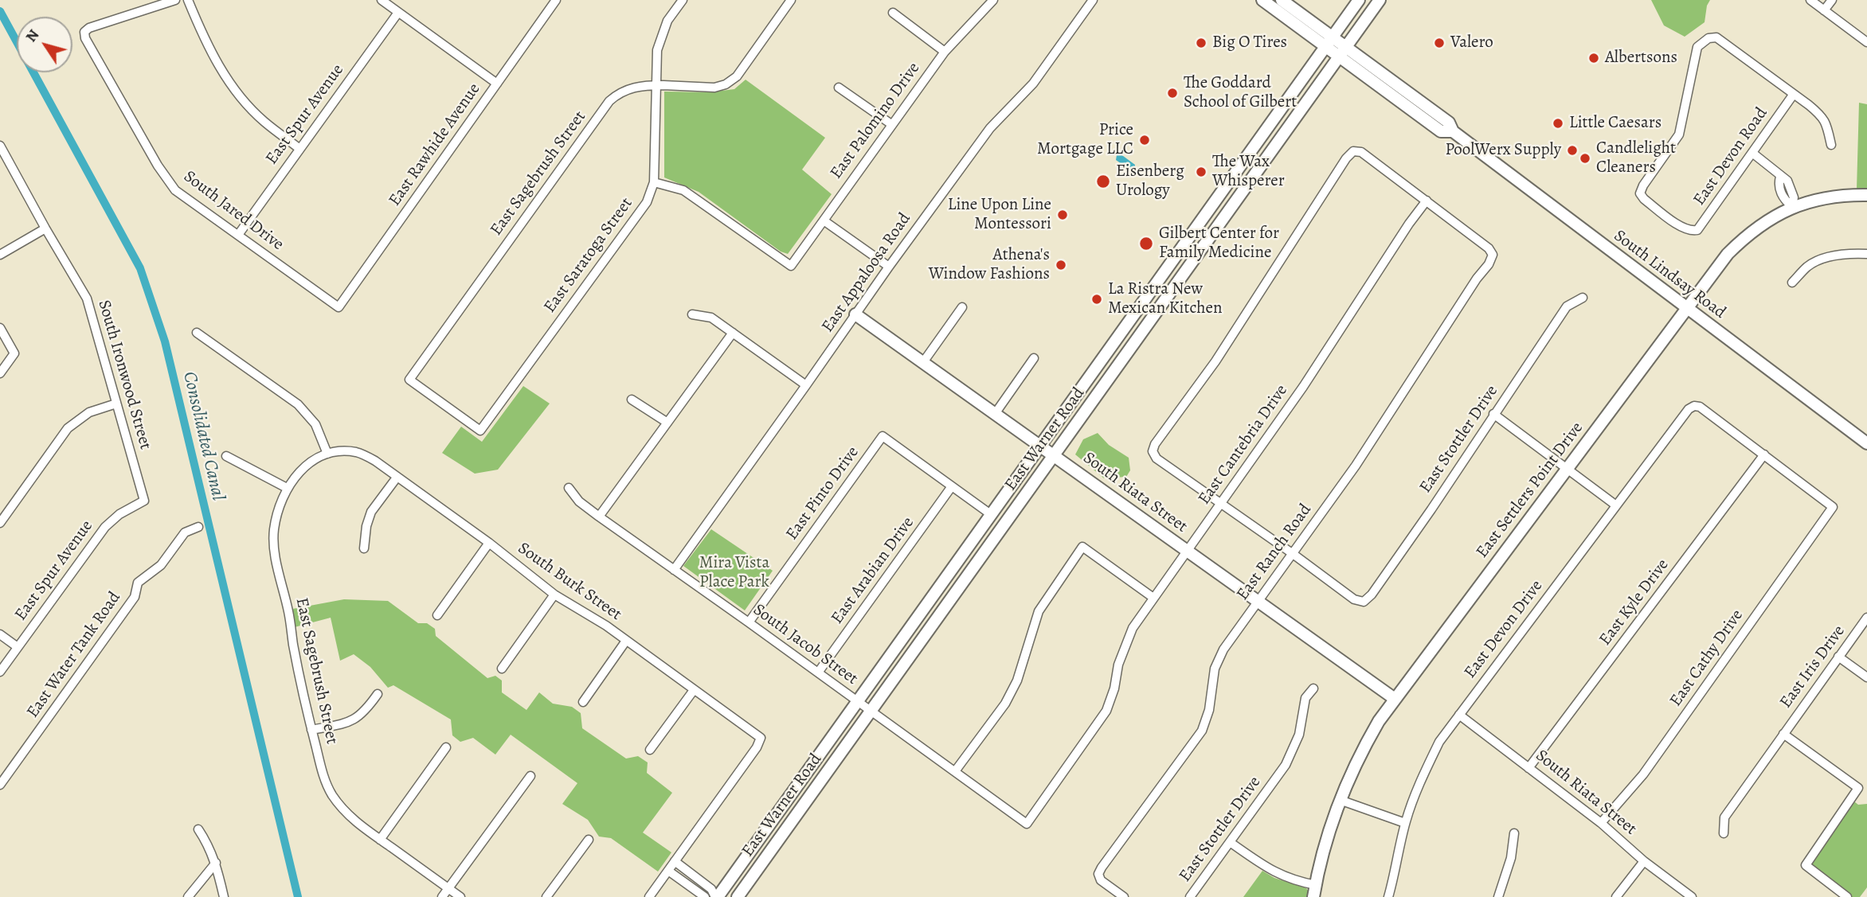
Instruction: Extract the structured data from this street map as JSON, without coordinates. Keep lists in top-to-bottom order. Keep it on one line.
{"streets":{"main road":["South Lindsay Road","East Warner Road","East Settlers Point Drive","South Riata Street"],"street":["East Spur Avenue","East Palomino Drive","East Rawhide Avenue","East Devon Road","East Sagebrush Street","South Jared Drive","East Saratoga Street","East Appaloosa Road","South Ironwood Street","East Stottler Drive","East Cantebria Drive","East Pinto Drive","East Ranch Road","East Arabian Drive","South Burk Street","East Kyle Drive","East Devon Drive","South Jacob Street","East Water Tank Road","East Cathy Drive","East Iris Drive"]},"crossings":[["East Spur Avenue","South Jared Drive"],["East Spur Avenue","South Ironwood Street"],["East Palomino Drive","East Saratoga Street"],["East Rawhide Avenue","South Jared Drive"],["East Sagebrush Street","East Saratoga Street"],["East Sagebrush Street","South Burk Street"],["East Appaloosa Road","South Riata Street"],["East Appaloosa Road","South Jacob Street"],["South Lindsay Road","East Warner Road"],["South Lindsay Road","East Settlers Point Drive"],["East Warner Road","South Riata Street"],["East Warner Road","South Jacob Street"],["East Stottler Drive","East Ranch Road"],["East Cantebria Drive","South Riata Street"],["East Cantebria Drive","East Ranch Road"],["East Cantebria Drive","South Jacob Street"],["East Settlers Point Drive","South Riata Street"],["South Riata Street","East Ranch Road"],["South Riata Street","East Kyle Drive"],["South Riata Street","East Devon Drive"],["South Riata Street","East Cathy Drive"],["East Pinto Drive","East Arabian Drive"],["East Pinto Drive","South Jacob Street"],["East Arabian Drive","South Jacob Street"],["East Kyle Drive","East Devon Drive"],["East Kyle Drive","East Cathy Drive"],["East Devon Drive","East Cathy Drive"]],"water":["Consolidated Canal"],"parks":["Mira Vista Place Park"],"places":["Big O Tires","Valero","Albertsons","The Goddard School of Gilbert","Little Caesars","Price Mortgage LLC","PoolWerx Supply","Candlelight Cleaners","The Wax Whisperer","Eisenberg Urology","Line Upon Line Montessori","Gilbert Center for Family Medicine","Athena's Window Fashions","La Ristra New Mexican Kitchen"],"north":"top left"}
